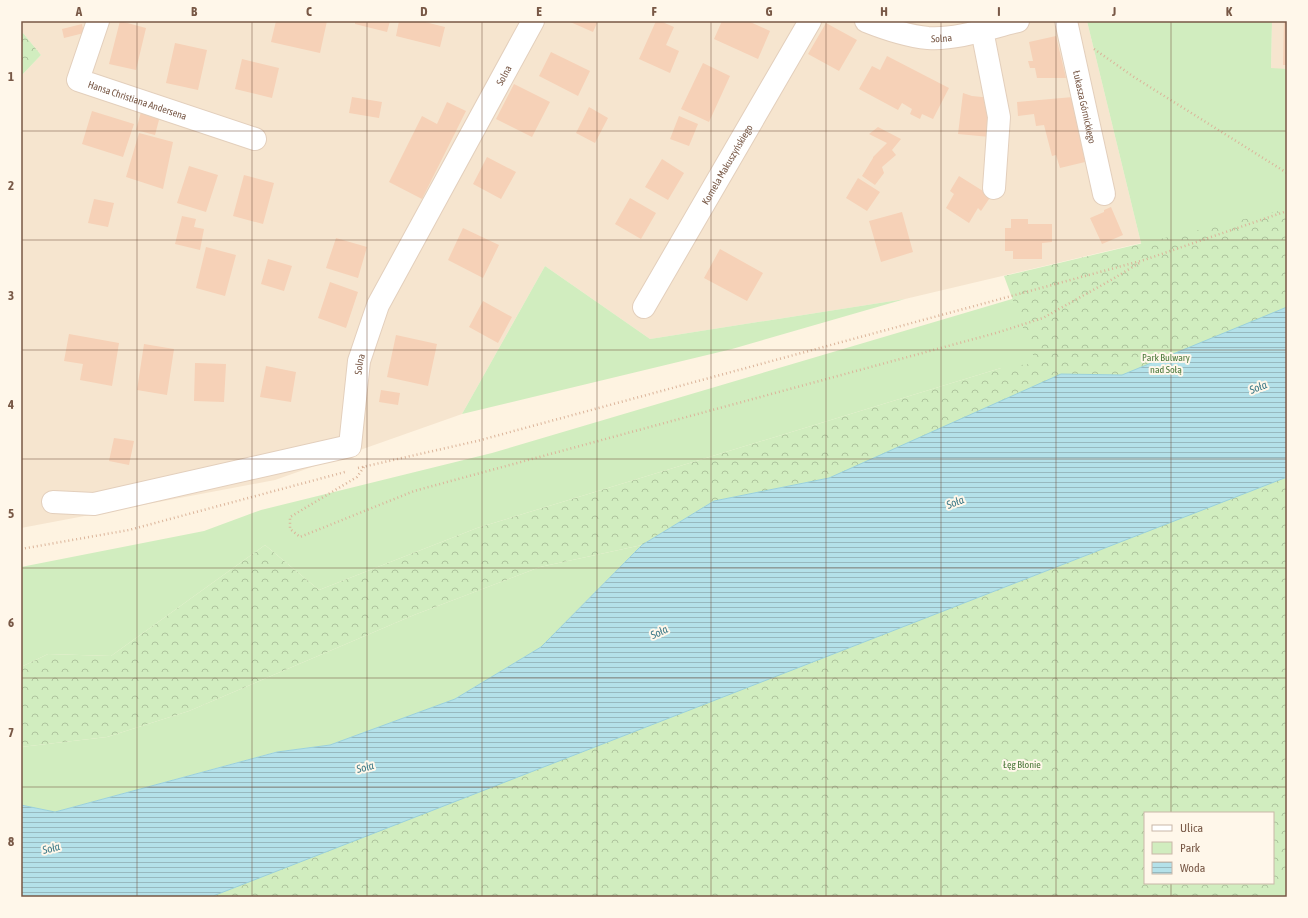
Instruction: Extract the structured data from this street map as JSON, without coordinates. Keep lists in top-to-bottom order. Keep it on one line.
{"streets":{"street":["Solna","Hansa Christiana Andersena","Łukasza Górnickiego","Kornela Makuszyńskiego"]},"water":["Soła"],"parks":["Park Bulwary nad Sołą","Łęg Błonie"],"legend":["Ulica","Park","Woda"],"grid":{"columns":["A","B","C","D","E","F","G","H","I","J","K"],"rows":["1","2","3","4","5","6","7","8"]}}
